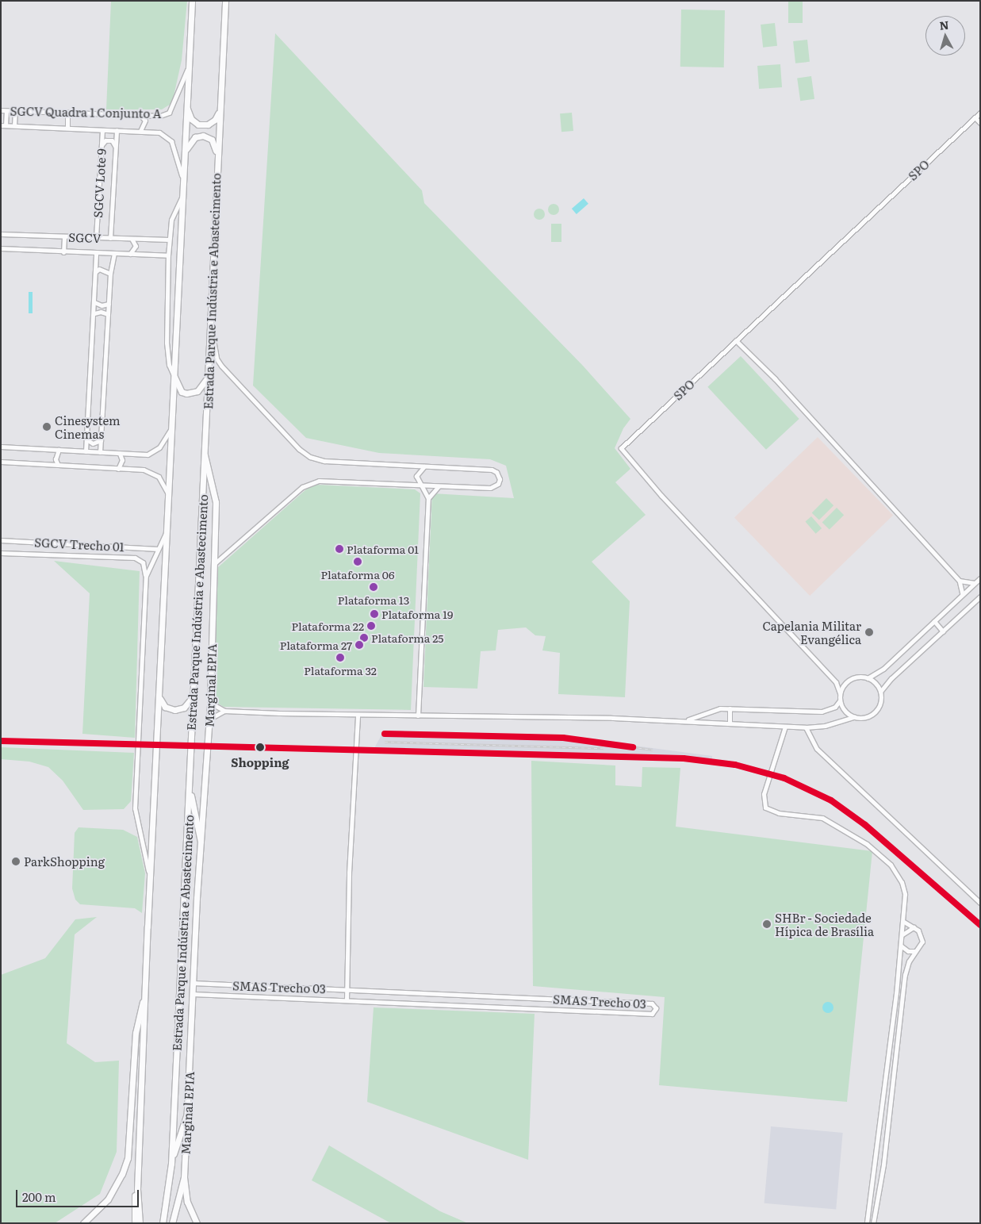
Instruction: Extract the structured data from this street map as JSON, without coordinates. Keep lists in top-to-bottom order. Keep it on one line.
{"streets":{"main road":["Estrada Parque Indústria e Abastecimento","Marginal EPIA"],"street":["SGCV Quadra 1 Conjunto A","SPO","SGCV Lote 9","SGCV","SGCV Trecho 01","SMAS Trecho 03"]},"crossings":[["SGCV Quadra 1 Conjunto A","SGCV Lote 9"],["SGCV Lote 9","SGCV"],["Estrada Parque Indústria e Abastecimento","Marginal EPIA"],["Marginal EPIA","SMAS Trecho 03"]],"places":["Cinesystem Cinemas","Plataforma 01","Plataforma 06","Plataforma 13","Plataforma 19","Plataforma 22","Capelania Militar Evangélica","Plataforma 25","Plataforma 27","Plataforma 32","Shopping","ParkShopping","SHBr - Sociedade Hípica de Brasília"],"scale_bar":"200 m","north":"top"}
